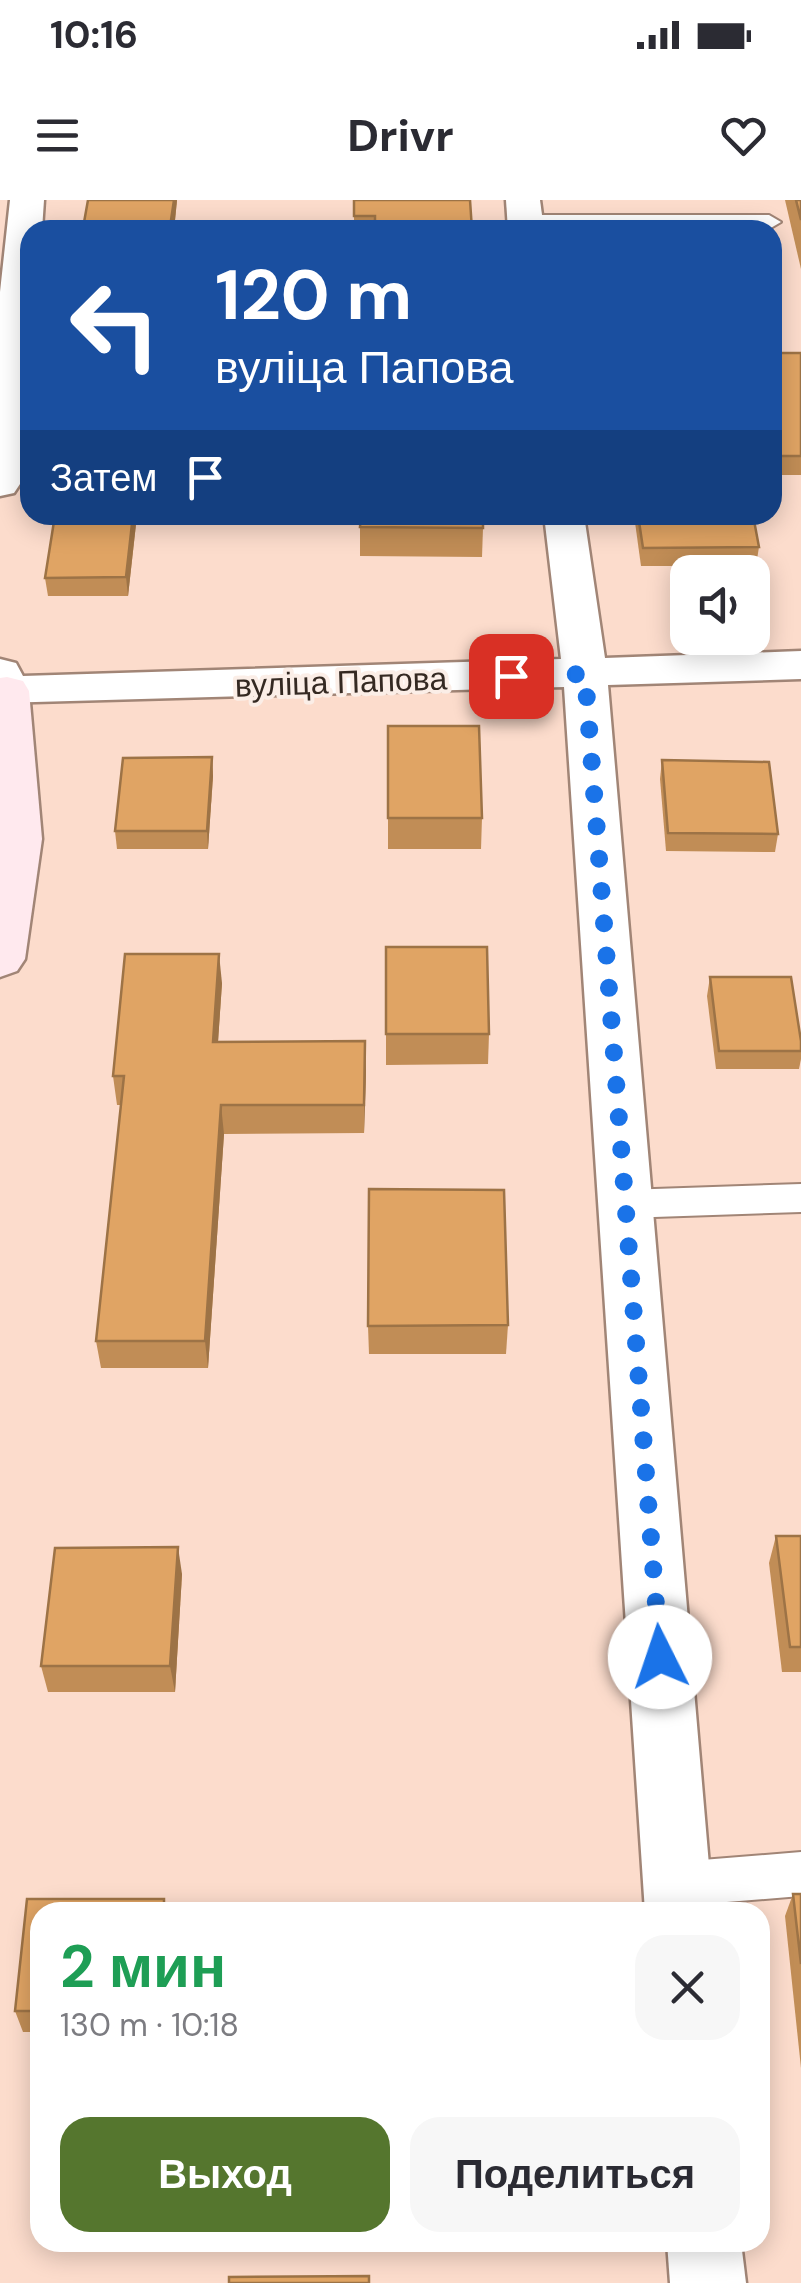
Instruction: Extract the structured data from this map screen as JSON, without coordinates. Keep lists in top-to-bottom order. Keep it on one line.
{"streets":{"street":["вуліца Папова"]},"page":{"status":"10:16","header":"Drivr","turn":["120 m","вуліца Папова"],"then":"Затем","heading":["2 мин","130 m · 10:18"],"buttons":["Выход","Поделиться"]}}
